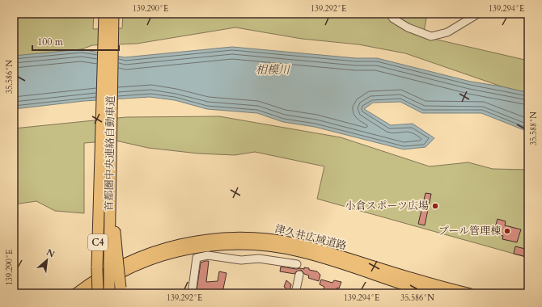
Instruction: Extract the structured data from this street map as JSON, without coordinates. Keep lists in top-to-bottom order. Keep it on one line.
{"streets":{"highway":["首都圏中央連絡自動車道","C4"],"main road":["津久井広域道路"]},"crossings":[["首都圏中央連絡自動車道","C4"]],"water":["相模川"],"places":["小倉スポーツ広場","プール管理棟"],"scale_bar":"100 m","north":"top right","coordinates":["139.290°E","139.292°E","139.294°E","35.586°N","35.588°N"]}
